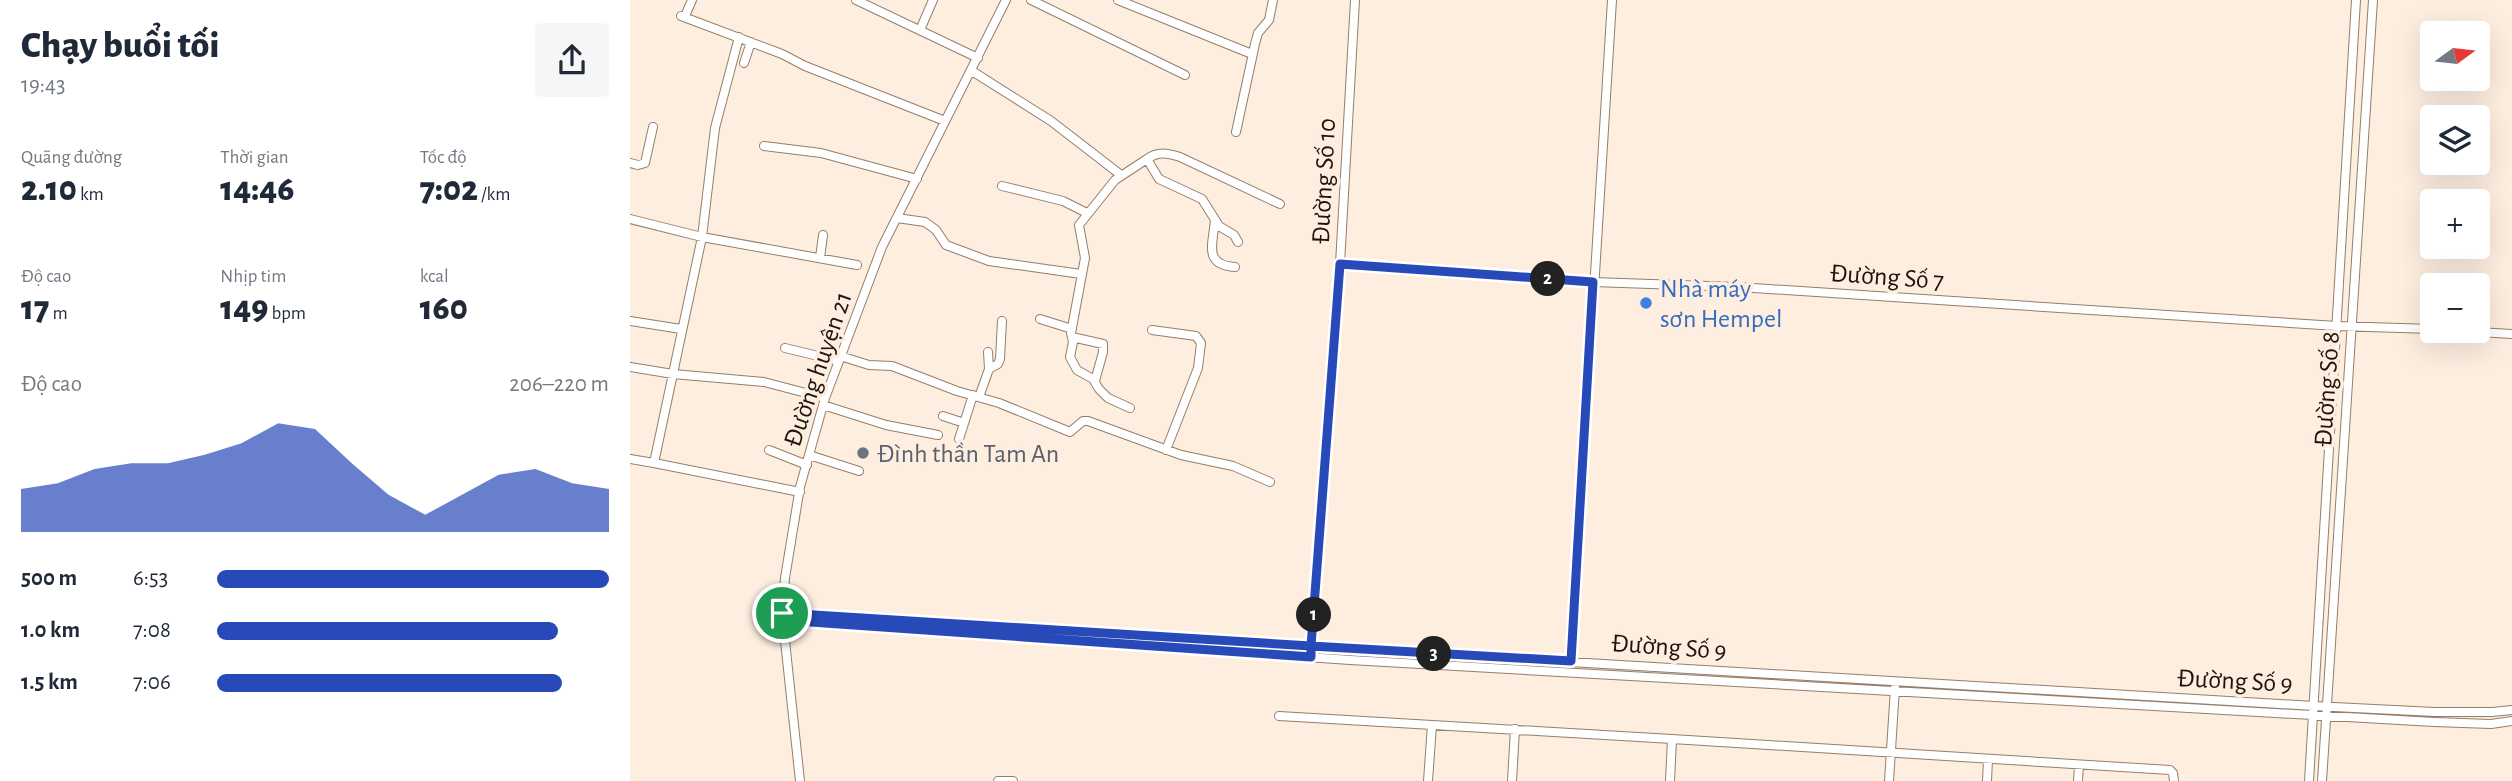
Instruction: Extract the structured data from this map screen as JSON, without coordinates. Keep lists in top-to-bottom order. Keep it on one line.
{"streets":{"street":["Đường Số 10","Đường Số 7","Đường huyện 21","Đường Số 8","Đường Số 9"]},"crossings":[["Đường Số 10","Đường Số 7"],["Đường Số 10","Đường Số 9"],["Đường Số 7","Đường Số 8"],["Đường huyện 21","Đường Số 9"],["Đường Số 8","Đường Số 9"]],"places":["Nhà máy sơn Hempel","Đình thần Tam An"],"north":"right","page":{"heading":["Chạy buổi tối","19:43"],"map_buttons":["+","−"],"stats":[["Quãng đường","2.10 km"],["Thời gian","14:46"],["Tốc độ","7:02 /km"],["Độ cao","17 m"],["Nhịp tim","149 bpm"],["kcal","160"]],"pins":["2","1","3"],"chart":["Độ cao","206–220 m"],"list":[{"name":"500 m","note":"6:53"},{"name":"1.0 km","note":"7:08"},{"name":"1.5 km","note":"7:06"}]}}
